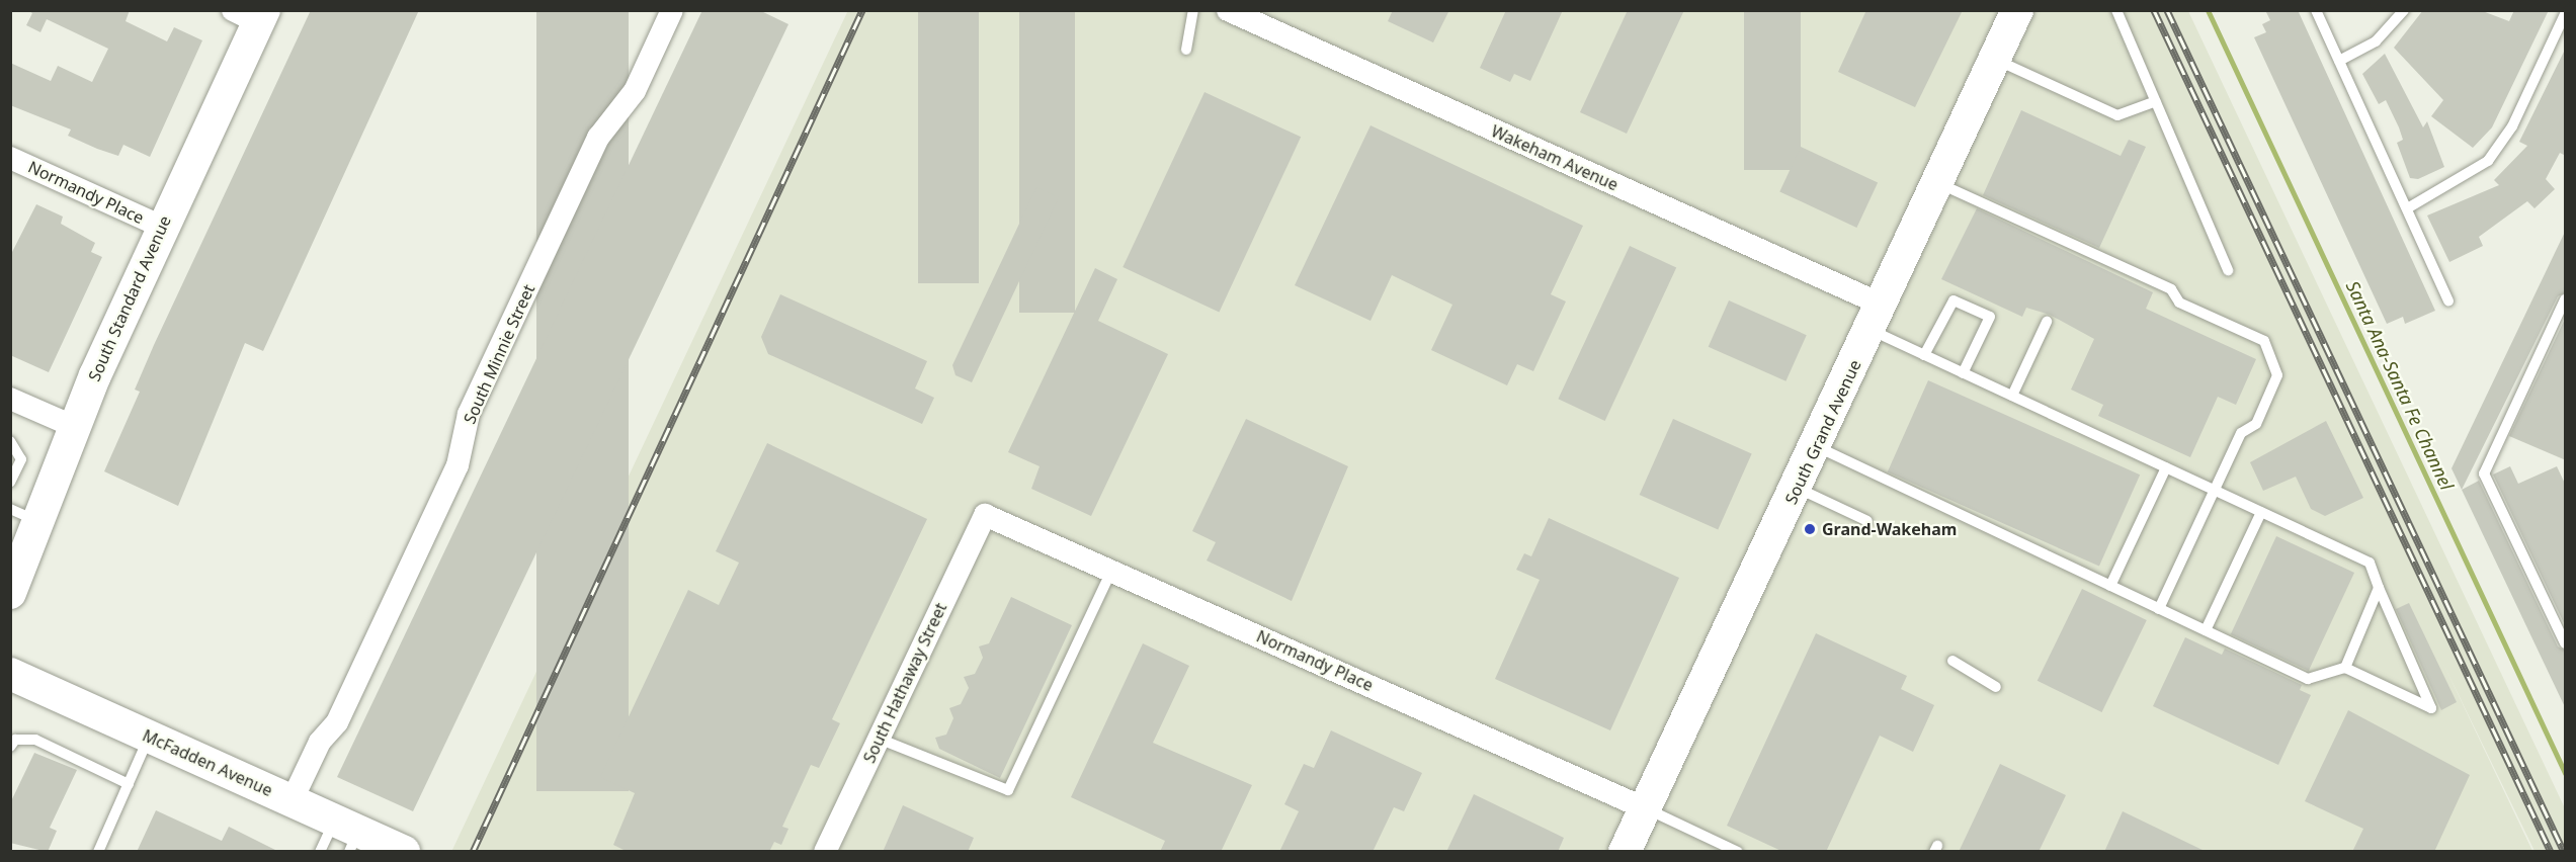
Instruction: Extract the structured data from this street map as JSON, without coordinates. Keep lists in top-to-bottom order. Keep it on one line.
{"streets":{"street":["Wakeham Avenue","Normandy Place","South Standard Avenue","South Minnie Street","South Grand Avenue","South Hathaway Street","McFadden Avenue"]},"crossings":[["Wakeham Avenue","South Grand Avenue"],["Normandy Place","South Standard Avenue"],["Normandy Place","South Grand Avenue"],["Normandy Place","South Hathaway Street"],["South Minnie Street","McFadden Avenue"]],"water":["Santa Ana-Santa Fe Channel"],"places":["Grand-Wakeham"]}
